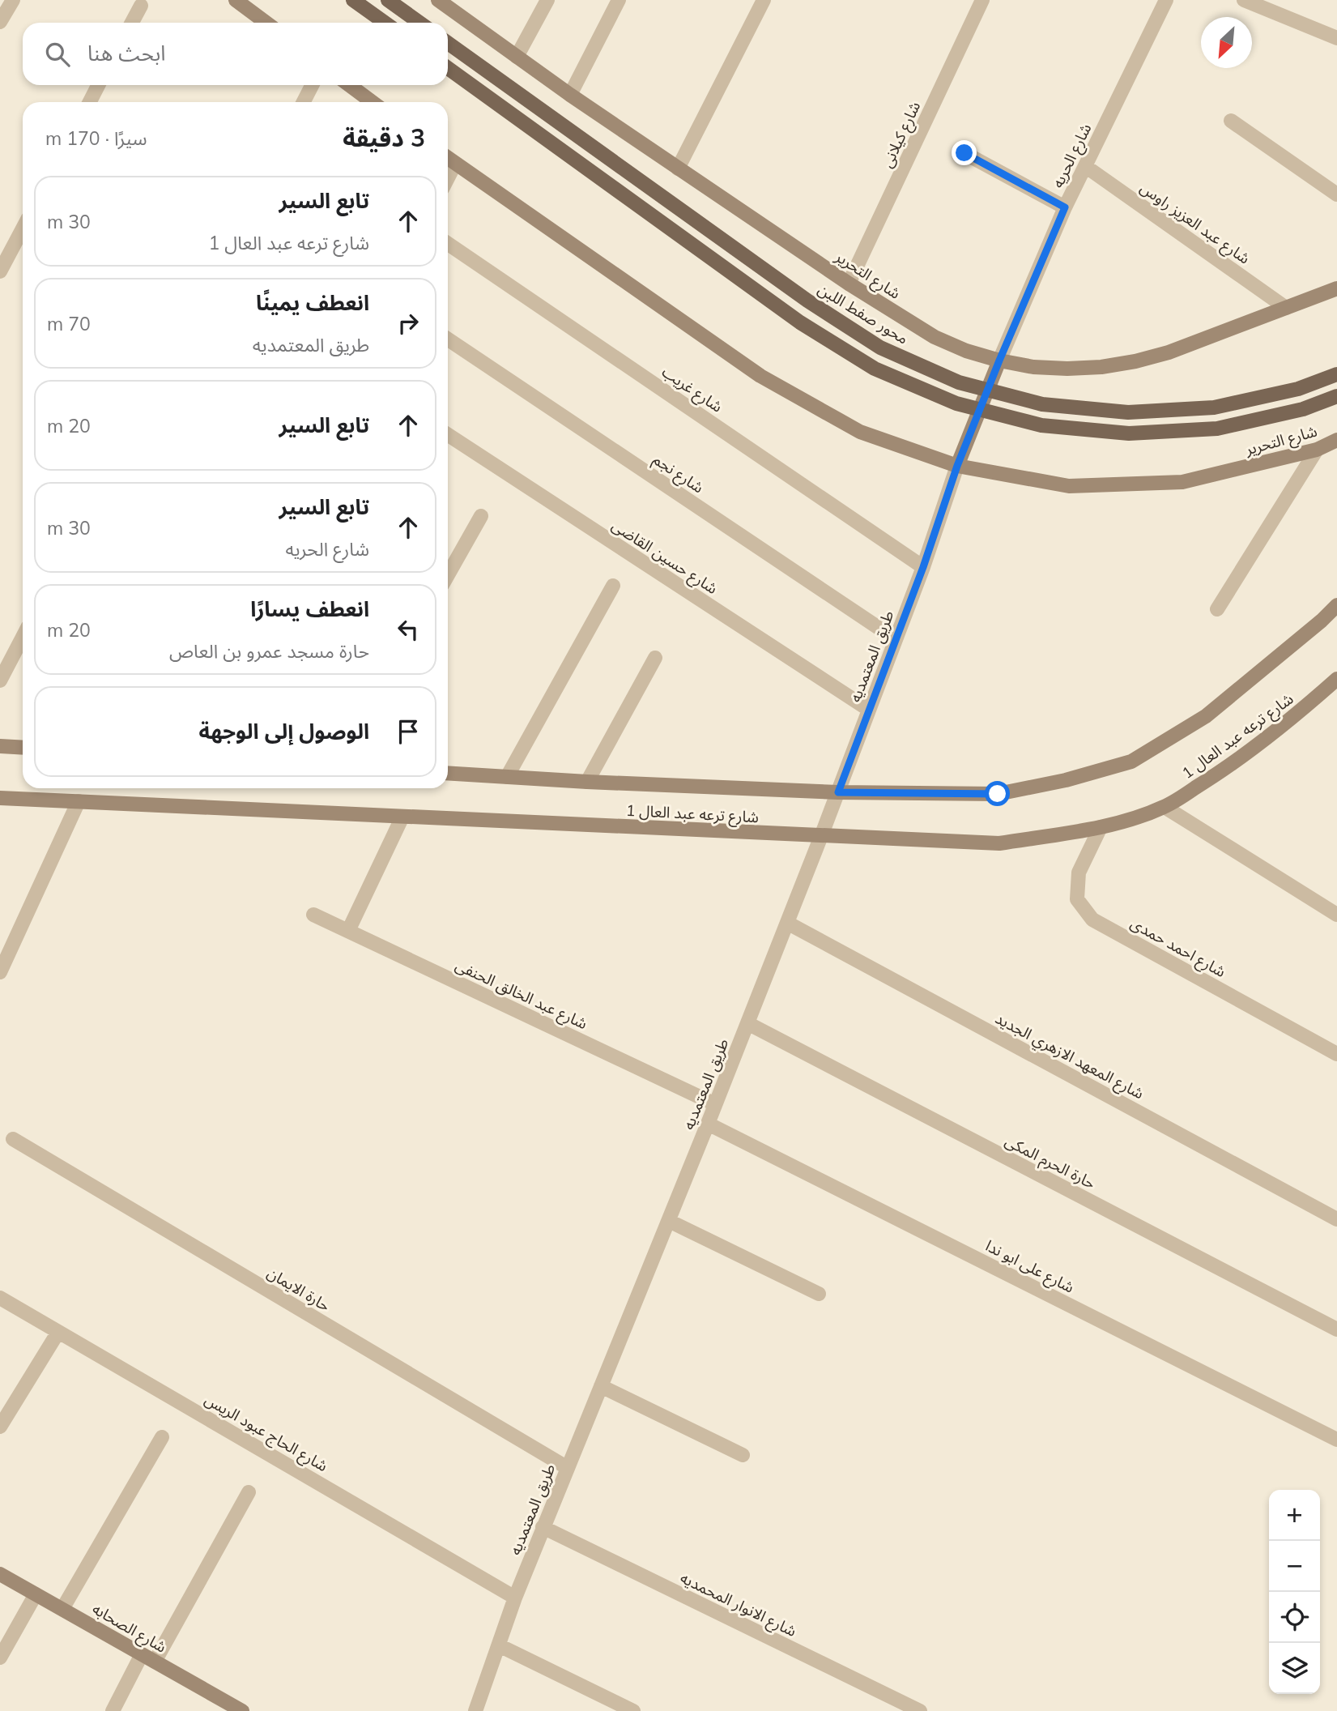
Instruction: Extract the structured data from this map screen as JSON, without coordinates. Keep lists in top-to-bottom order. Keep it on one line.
{"streets":{"main road":["محور صفط اللبن"],"street":["شارع كيلانى","شارع الحريه","شارع عبد العزيز راوس","شارع التحرير","شارع غريب","شارع نجم","شارع حسين القاضى","طريق المعتمديه","شارع ترعه عبد العال 1","شارع احمد حمدى","شارع عبد الخالق الحنفى","شارع المعهد الازهري الجديد","حارة الحرم المكى","شارع على ابو ندا","حارة الايمان","شارع الحاج عبود الريس","شارع الانوار المحمديه","شارع الصحابه"]},"crossings":[["شارع كيلانى","شارع التحرير"],["شارع الحريه","شارع عبد العزيز راوس"],["شارع الحريه","شارع التحرير"],["شارع عبد العزيز راوس","شارع التحرير"],["شارع التحرير","طريق المعتمديه"],["شارع غريب","طريق المعتمديه"],["شارع نجم","طريق المعتمديه"],["شارع حسين القاضى","طريق المعتمديه"],["طريق المعتمديه","شارع ترعه عبد العال 1"],["طريق المعتمديه","شارع عبد الخالق الحنفى"],["طريق المعتمديه","شارع المعهد الازهري الجديد"],["طريق المعتمديه","حارة الحرم المكى"],["طريق المعتمديه","شارع على ابو ندا"],["طريق المعتمديه","حارة الايمان"],["طريق المعتمديه","شارع الحاج عبود الريس"],["طريق المعتمديه","شارع الانوار المحمديه"],["شارع ترعه عبد العال 1","شارع احمد حمدى"]],"north":"bottom left","page":{"search":"ابحث هنا","heading":["3 دقيقة","سيرًا · 170 m"],"list":[["تابع السير","شارع ترعه عبد العال 1","30 m"],["انعطف يمينًا","طريق المعتمديه","70 m"],["تابع السير","20 m"],["تابع السير","شارع الحريه","30 m"],["انعطف يسارًا","حارة مسجد عمرو بن العاص","20 m"],"الوصول إلى الوجهة"],"map_buttons":["+","−"]}}
